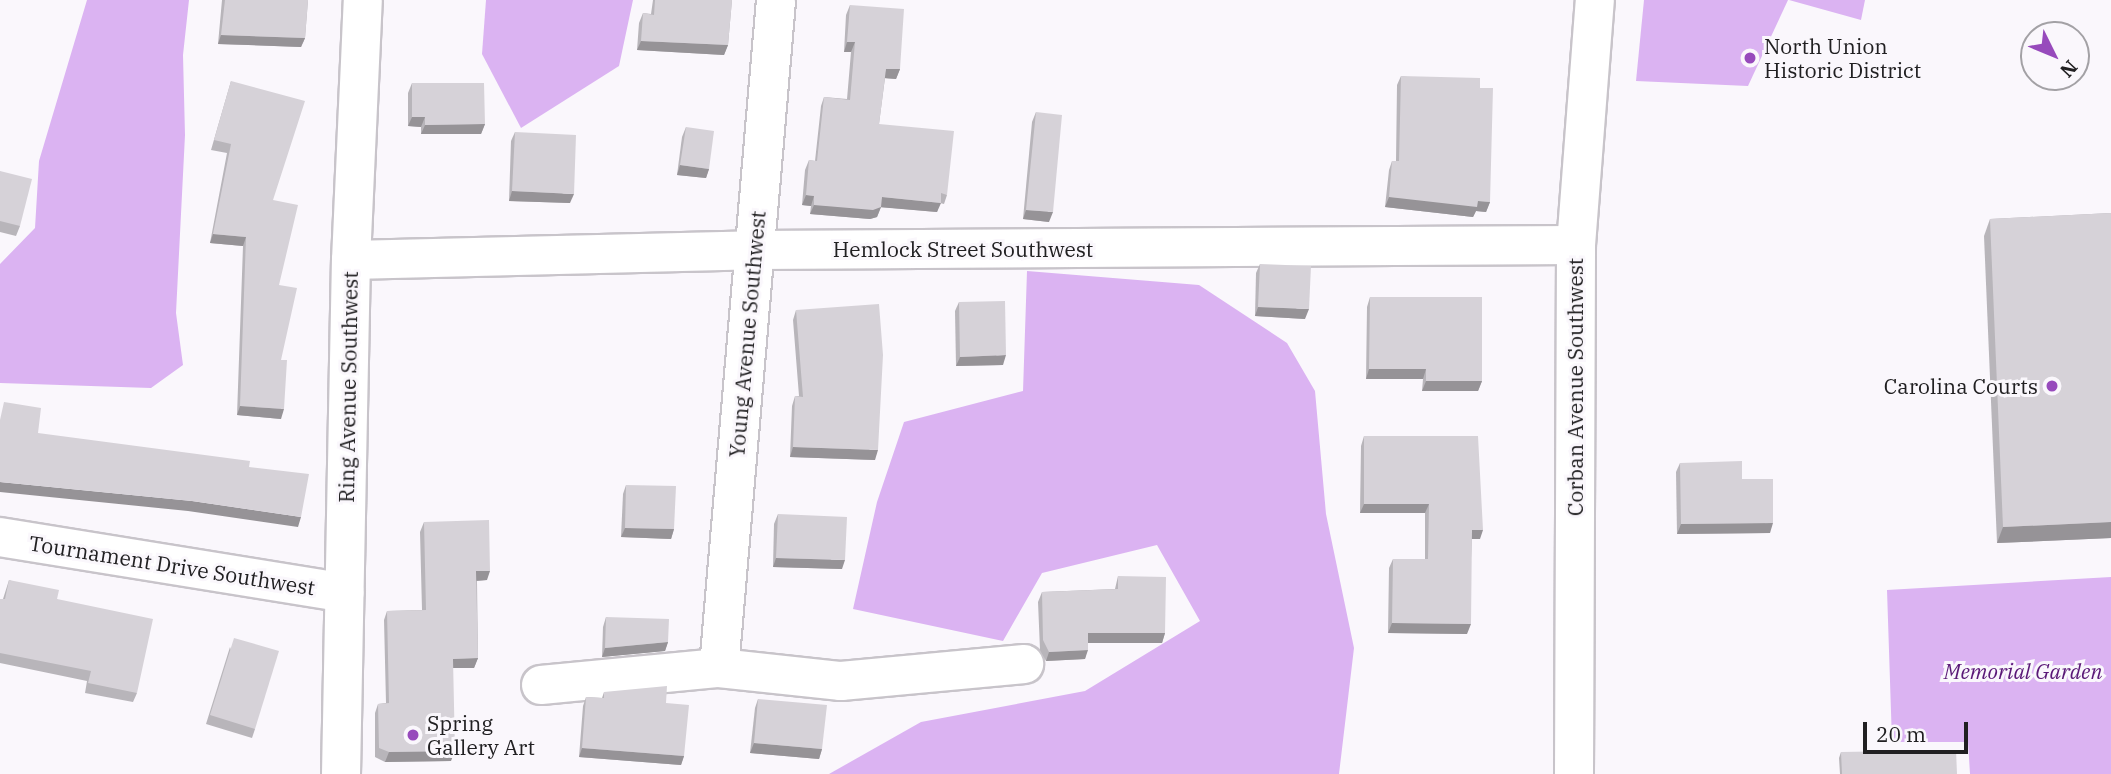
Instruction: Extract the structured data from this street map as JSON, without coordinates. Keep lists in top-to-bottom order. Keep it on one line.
{"streets":{"street":["Hemlock Street Southwest","Young Avenue Southwest","Ring Avenue Southwest","Corban Avenue Southwest","Tournament Drive Southwest"]},"crossings":[["Hemlock Street Southwest","Young Avenue Southwest"],["Hemlock Street Southwest","Ring Avenue Southwest"],["Hemlock Street Southwest","Corban Avenue Southwest"],["Ring Avenue Southwest","Tournament Drive Southwest"]],"parks":["Memorial Garden"],"places":["North Union Historic District","Carolina Courts","Spring Gallery Art"],"scale_bar":"20 m","north":"bottom right"}
